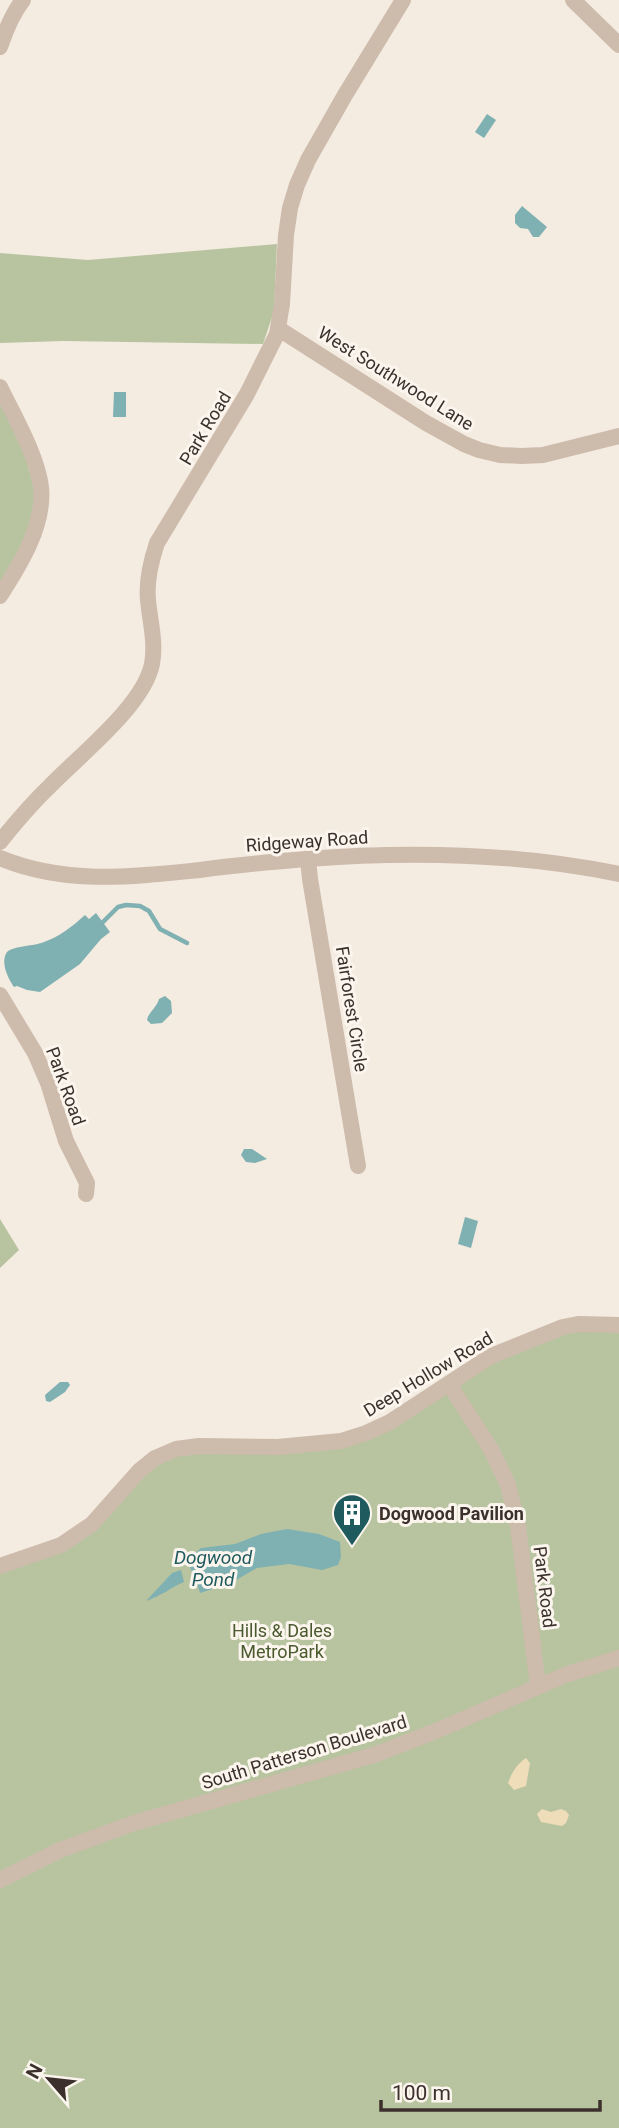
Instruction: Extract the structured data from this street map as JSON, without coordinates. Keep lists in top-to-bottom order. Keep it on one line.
{"streets":{"street":["West Southwood Lane","Park Road","Ridgeway Road","Fairforest Circle","Deep Hollow Road","South Patterson Boulevard"]},"crossings":[["West Southwood Lane","Park Road"],["Park Road","Deep Hollow Road"],["Park Road","South Patterson Boulevard"],["Ridgeway Road","Fairforest Circle"]],"water":["Dogwood Pond"],"parks":["Hills & Dales MetroPark"],"places":{"building":["Dogwood Pavilion"]},"scale_bar":"100 m","north":"top left"}
